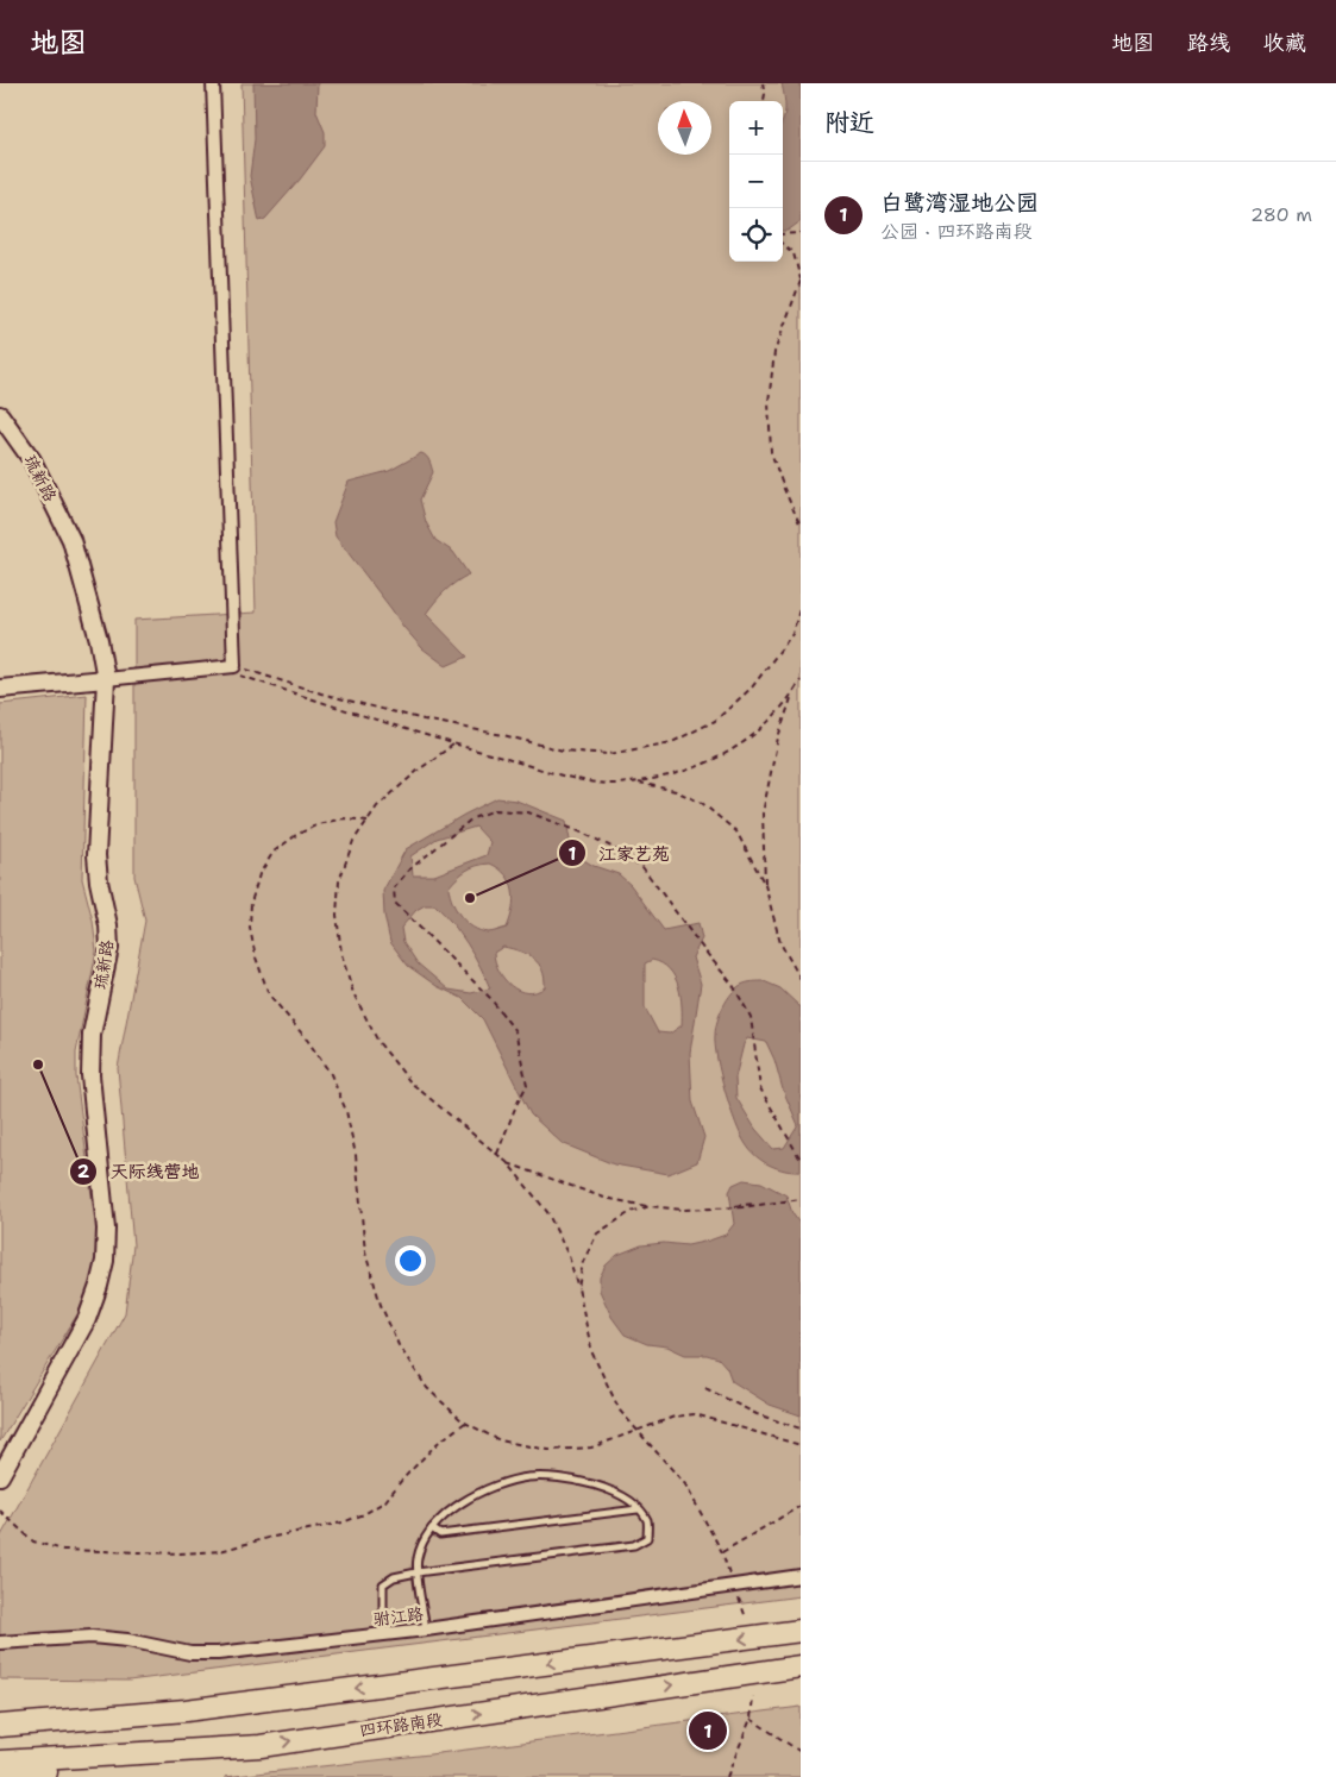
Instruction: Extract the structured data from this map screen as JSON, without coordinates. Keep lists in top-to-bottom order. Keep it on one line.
{"streets":{"highway":["四环路南段"],"street":["琉新路","驸江路"]},"places":["江家艺苑","天际线营地"],"north":"top","page":{"header":"地图","nav":["地图","路线","收藏"],"heading":"附近","map_buttons":["+","−"],"list":[{"mark":"1","name":"白鹭湾湿地公园","note":"公园 · 四环路南段","value":"280 m"}],"pins":"1"}}
